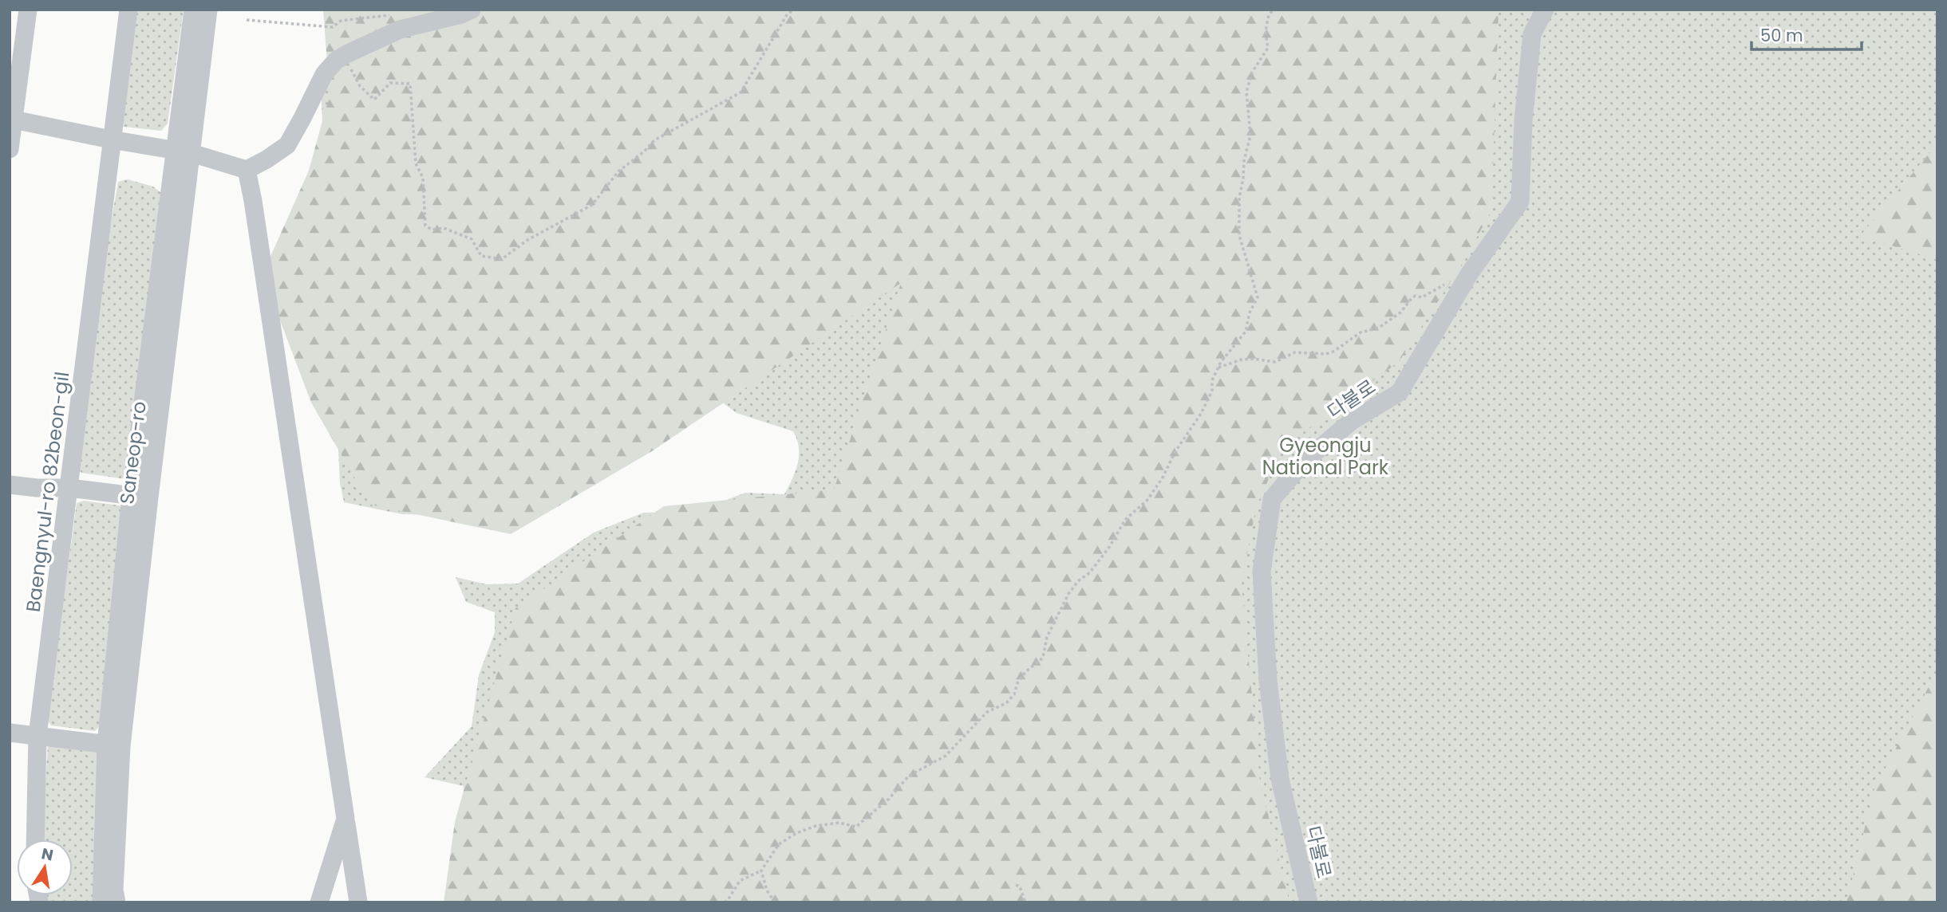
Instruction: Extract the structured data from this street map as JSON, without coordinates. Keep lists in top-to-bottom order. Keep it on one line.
{"streets":{"street":["다불로","Saneop-ro","Baengnyul-ro 82beon-gil"]},"parks":["Gyeongju National Park"],"scale_bar":"50 m","north":"top"}
